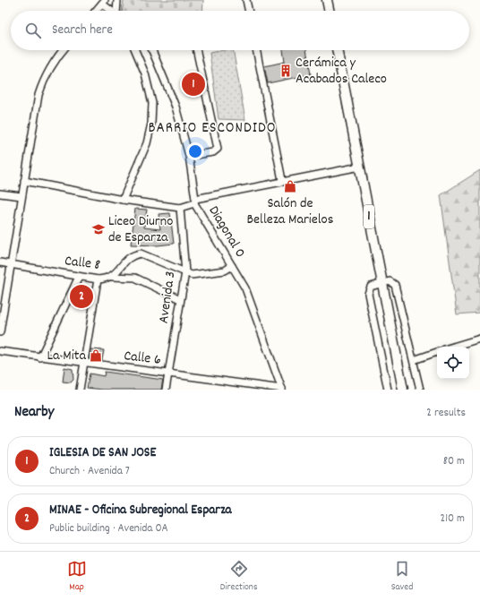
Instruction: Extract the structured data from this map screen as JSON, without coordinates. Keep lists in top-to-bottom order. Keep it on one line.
{"streets":{"highway":["1"],"street":["Diagonal 0","Calle 8","Avenida 3","Calle 6"]},"crossings":[["Diagonal 0","Calle 8"],["Diagonal 0","Calle 6"],["Calle 8","Avenida 3"],["Avenida 3","Calle 6"]],"districts":["BARRIO ESCONDIDO"],"places":{"building":["Cerámica y Acabados Caleco"],"shop":["Salón de Belleza Marielos","La Mita"],"school or university":["Liceo Diurno de Esparza"]},"page":{"search":"Search here","pins":["1","2"],"heading":["Nearby","2 results"],"list":[{"mark":"1","name":"IGLESIA DE SAN JOSE","note":"Church · Avenida 7","value":"80 m"},{"mark":"2","name":"MINAE - Oficina Subregional Esparza","note":"Public building · Avenida 0A","value":"210 m"}],"nav":["Map","Directions","Saved"]}}
